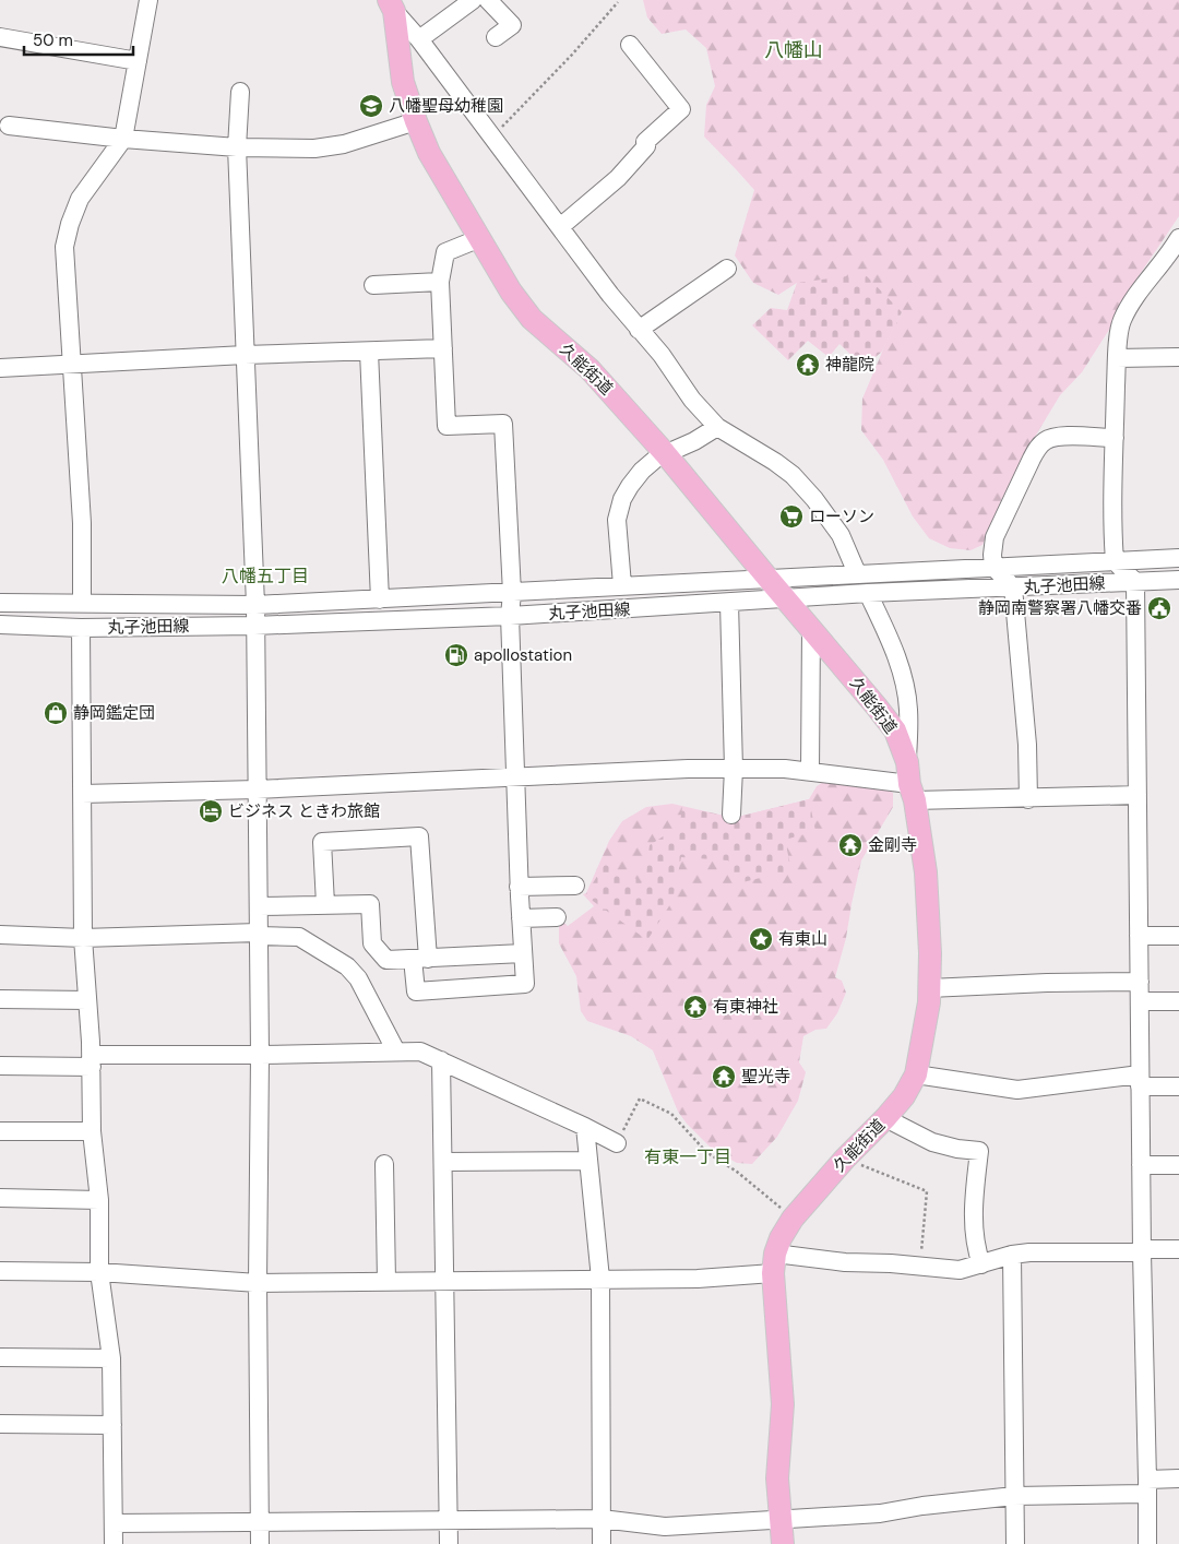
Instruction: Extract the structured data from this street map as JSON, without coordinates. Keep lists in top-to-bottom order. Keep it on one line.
{"streets":{"main road":["久能街道"],"street":["丸子池田線"]},"crossings":[["久能街道","丸子池田線"]],"districts":["八幡山","八幡五丁目","有東一丁目"],"places":{"school or university":["八幡聖母幼稚園"],"temple":["神龍院","金剛寺","有東神社","聖光寺"],"supermarket":["ローソン"],"public building":["静岡南警察署八幡交番"],"fuel station":["apollostation"],"shop":["静岡鑑定団"],"hotel":["ビジネス ときわ旅館"],"place":["有東山"]},"scale_bar":"50 m"}
